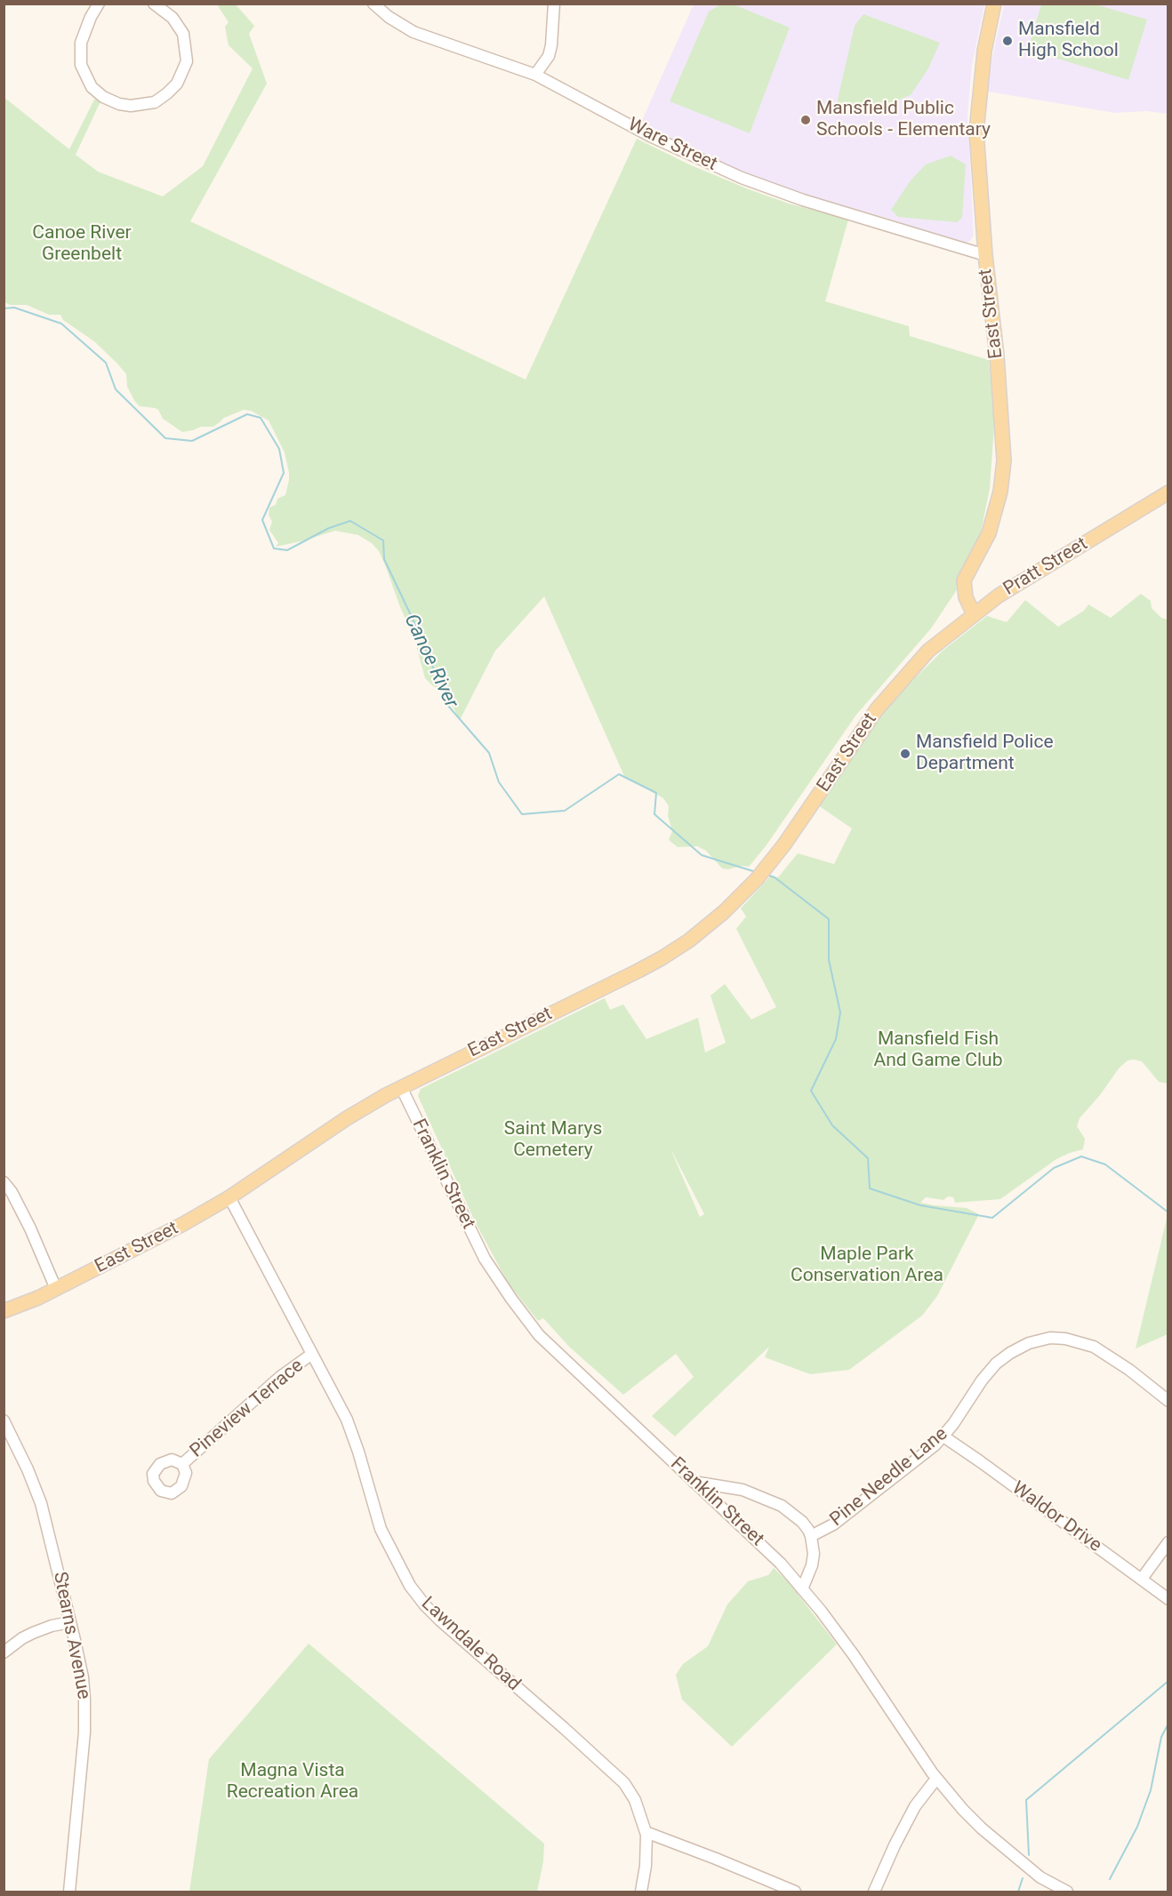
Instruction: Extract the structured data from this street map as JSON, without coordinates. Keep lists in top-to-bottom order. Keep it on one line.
{"streets":{"main road":["East Street","Pratt Street"],"street":["Ware Street","Franklin Street","Pineview Terrace","Pine Needle Lane","Waldor Drive","Stearns Avenue","Lawndale Road"]},"crossings":[["Ware Street","East Street"],["East Street","Pratt Street"],["East Street","Franklin Street"],["East Street","Lawndale Road"],["Franklin Street","Pine Needle Lane"],["Pineview Terrace","Lawndale Road"],["Pine Needle Lane","Waldor Drive"]],"water":["Canoe River"],"parks":["Canoe River Greenbelt","Mansfield Fish And Game Club","Saint Marys Cemetery","Maple Park Conservation Area","Magna Vista Recreation Area"],"places":["Mansfield High School","Mansfield Public Schools - Elementary","Mansfield Police Department"]}
